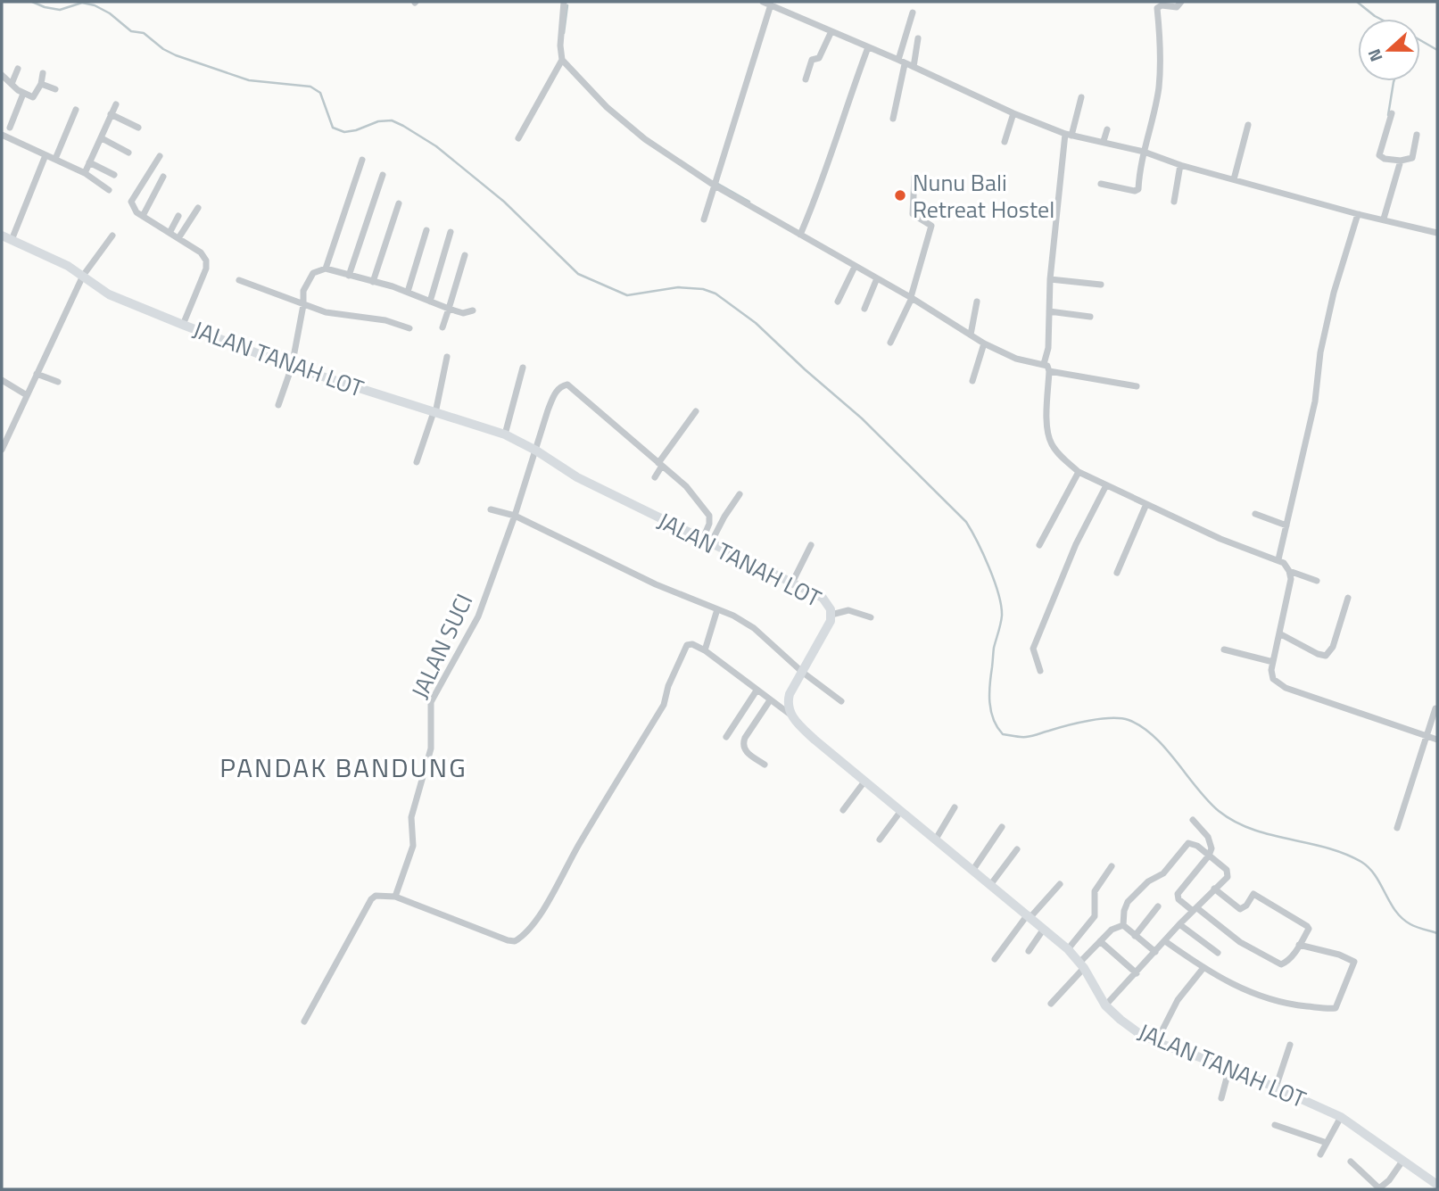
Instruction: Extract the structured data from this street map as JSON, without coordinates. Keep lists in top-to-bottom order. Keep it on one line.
{"streets":{"main road":["JALAN TANAH LOT"],"street":["JALAN SUCI"]},"crossings":[["JALAN TANAH LOT","JALAN SUCI"]],"districts":["PANDAK BANDUNG"],"places":["Nunu Bali Retreat Hostel"],"north":"left"}
